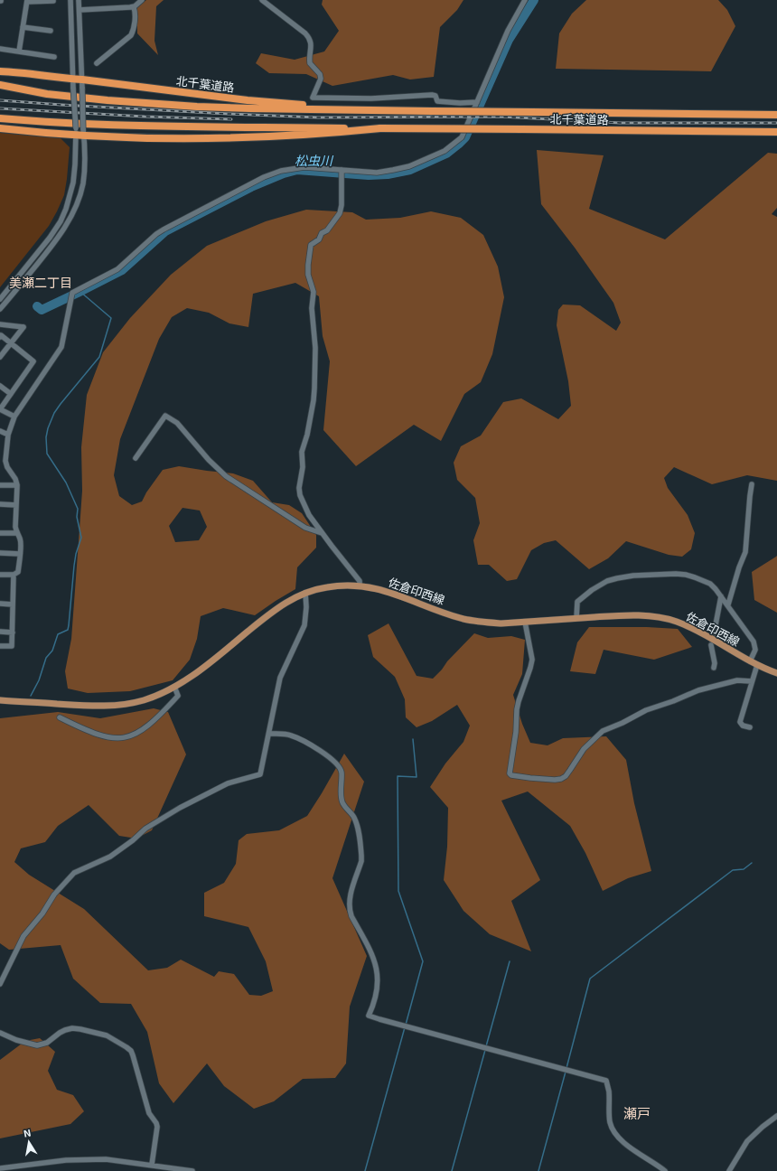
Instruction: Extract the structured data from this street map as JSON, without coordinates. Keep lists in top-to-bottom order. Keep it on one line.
{"streets":{"highway":["北千葉道路"],"main road":["佐倉印西線"]},"districts":["美瀬二丁目","瀬戸"],"water":["松虫川"],"north":"top"}
